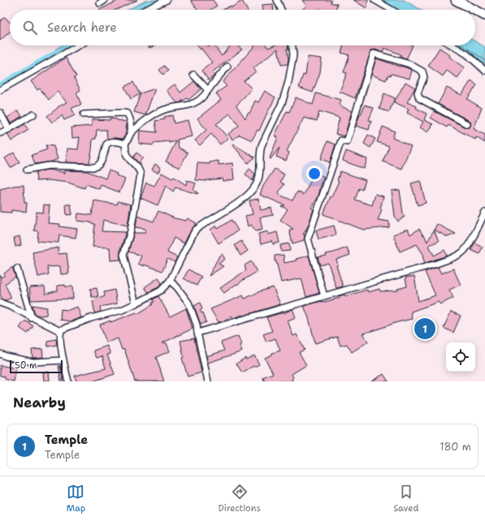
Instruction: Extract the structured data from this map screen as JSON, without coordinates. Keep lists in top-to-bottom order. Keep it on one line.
{"scale_bar":"50 m","page":{"search":"Search here","pins":"1","scale":"50 m","heading":"Nearby","list":[{"mark":"1","name":"Temple","note":"Temple","value":"180 m"}],"nav":["Map","Directions","Saved"]}}
